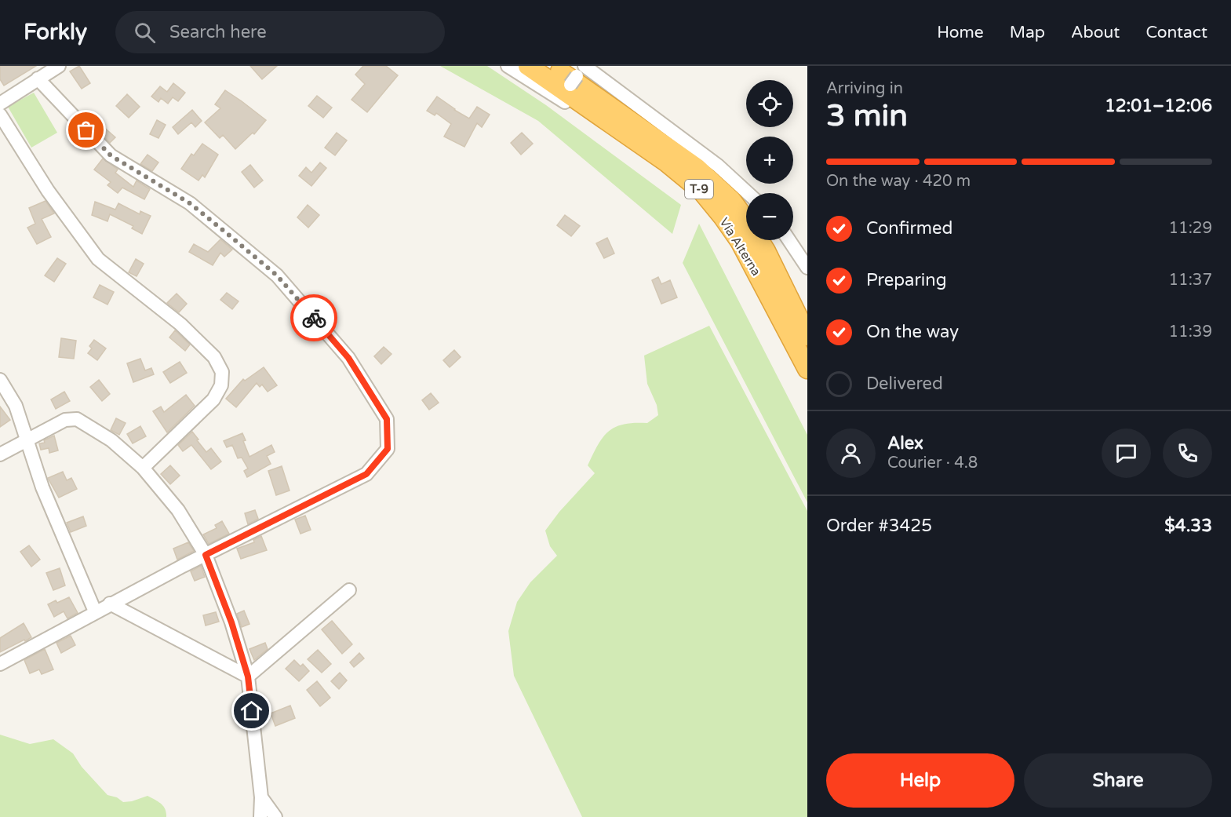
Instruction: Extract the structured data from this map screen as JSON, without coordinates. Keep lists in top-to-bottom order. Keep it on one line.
{"streets":{"highway":["T-9","Vía Alterna"]},"page":{"header":"Forkly","search":"Search here","nav":["Home","Map","About","Contact"],"heading":["3 min","Arriving in","12:01–12:06"],"panel":["Alex","Courier · 4.8","Order #3425","$4.33"],"map_buttons":["+","−"],"bar":"On the way · 420 m","list":[["Confirmed","11:29"],["Preparing","11:37"],["On the way","11:39"],"Delivered"],"buttons":["Help","Share"]}}
